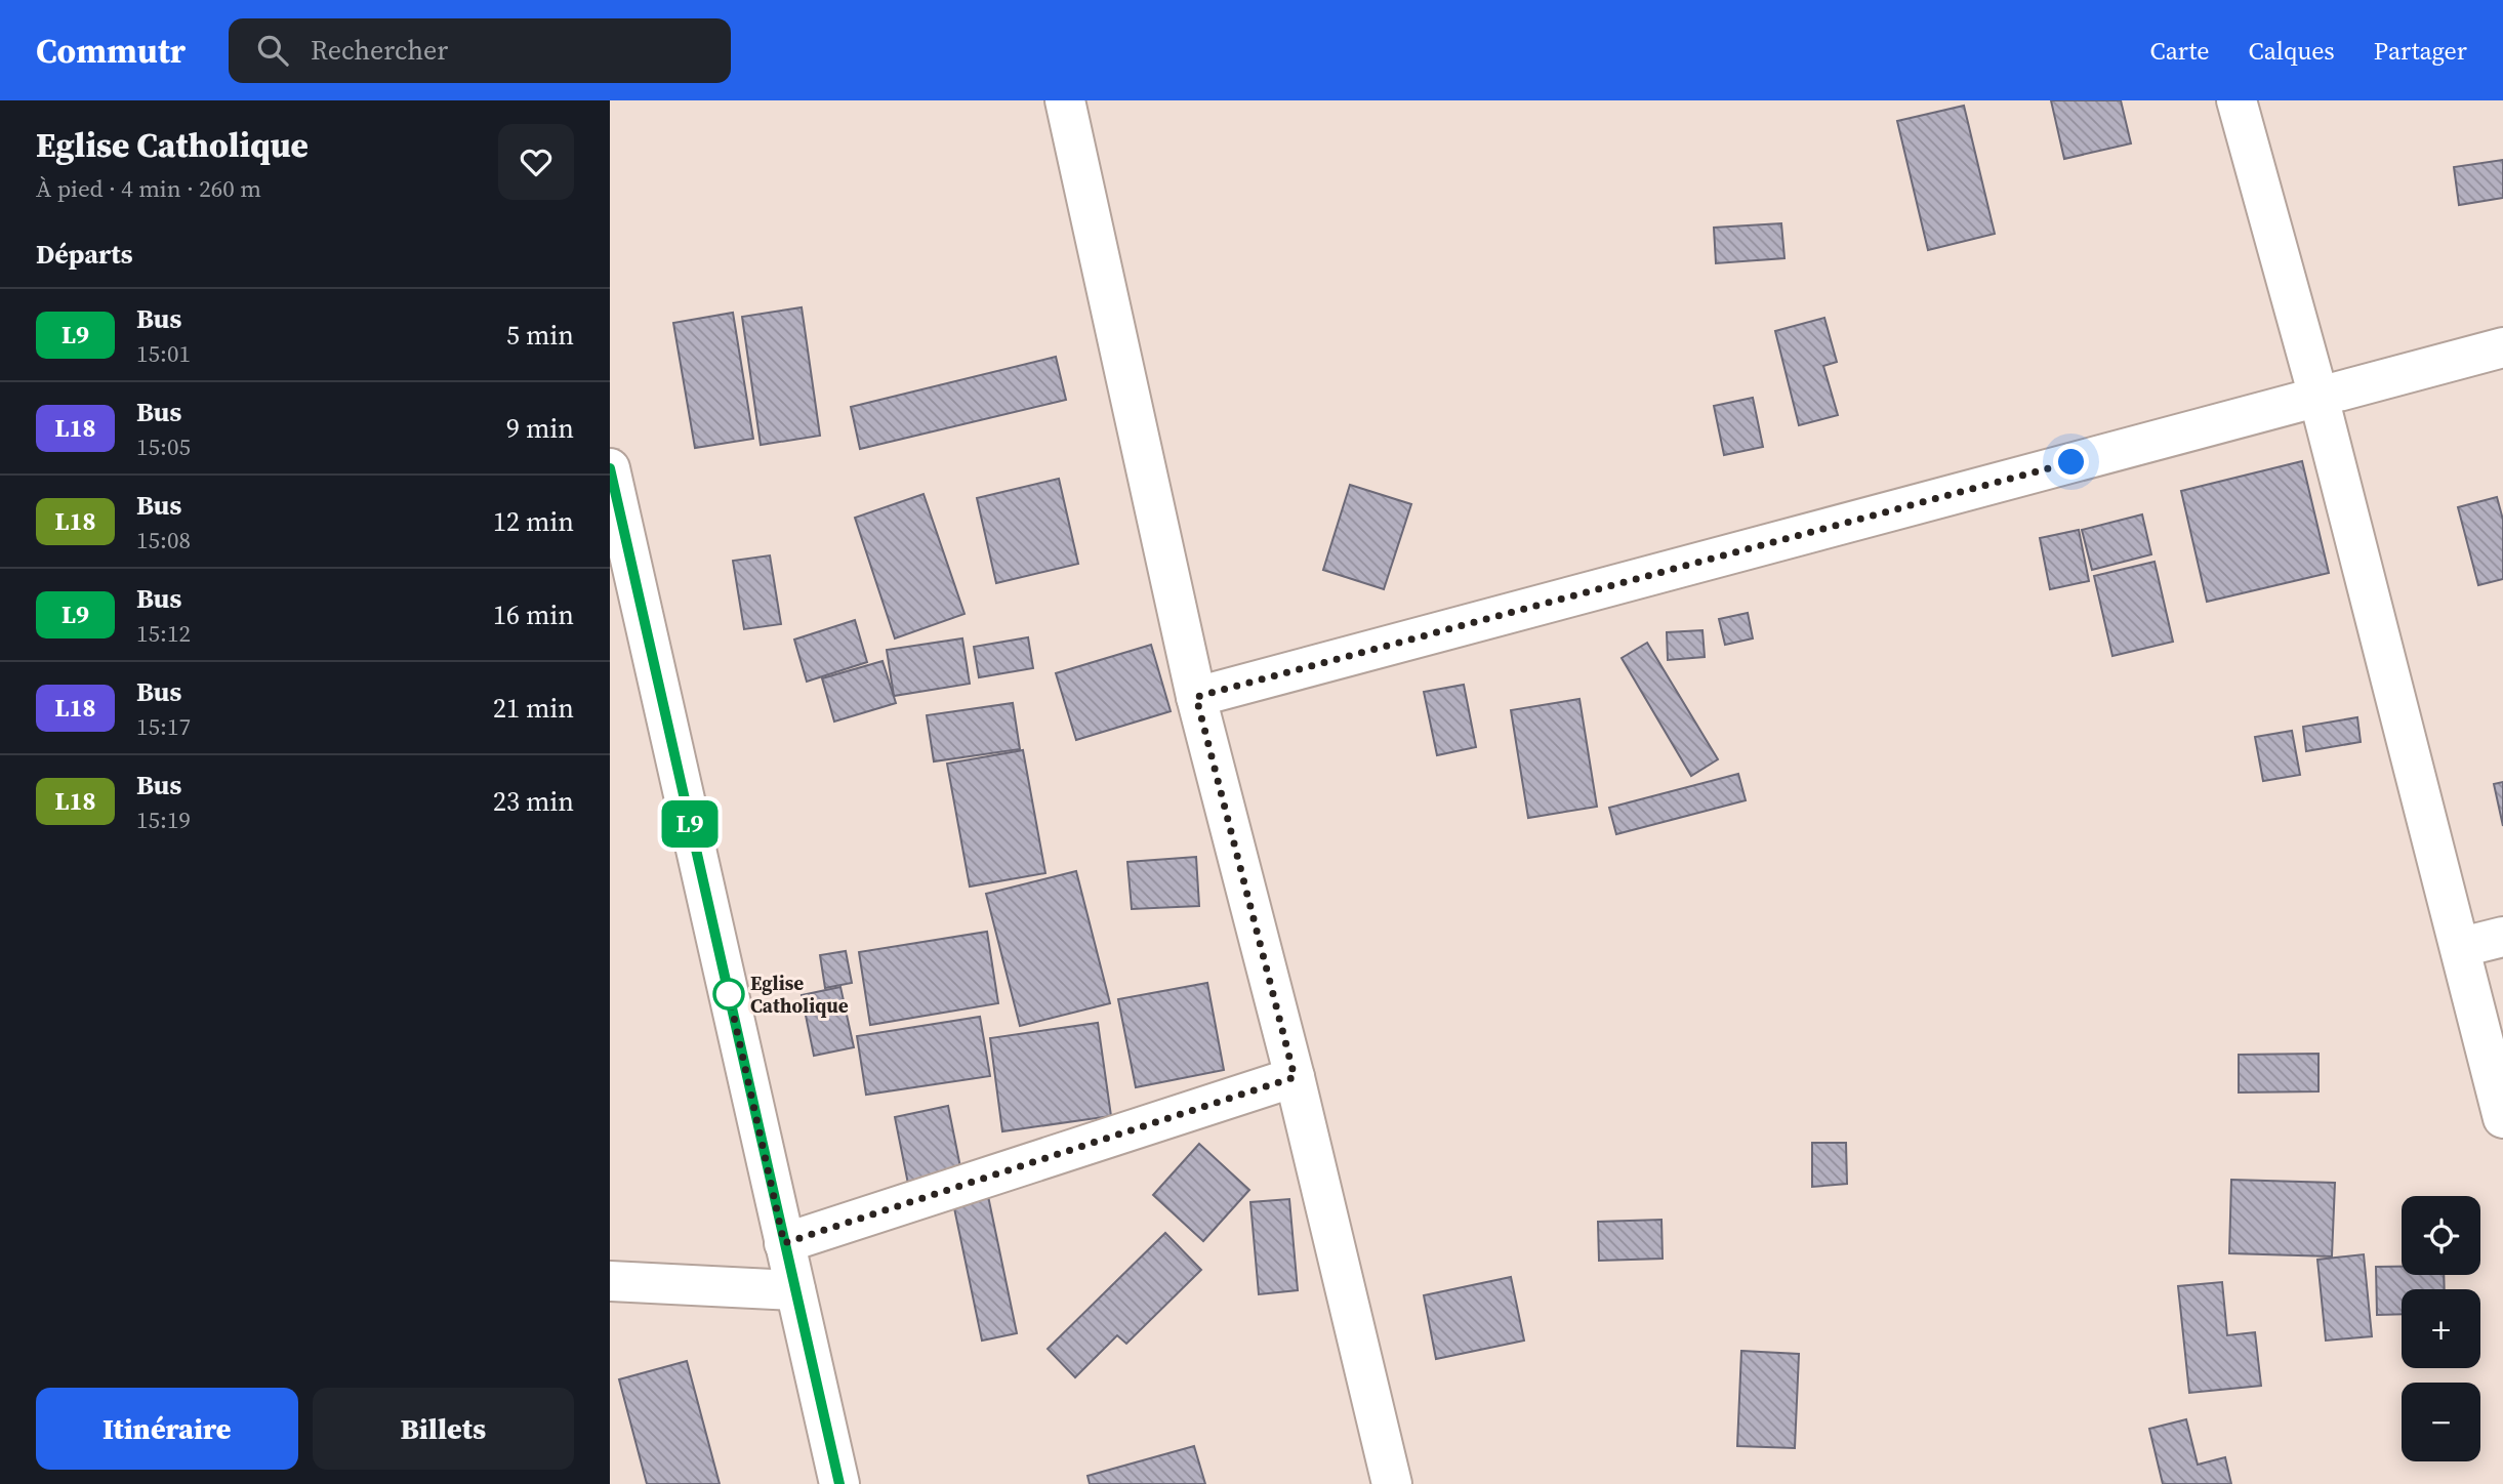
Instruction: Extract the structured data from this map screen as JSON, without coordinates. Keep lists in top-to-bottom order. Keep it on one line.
{"places":["Eglise Catholique"],"lines":["bus line L9"],"page":{"header":"Commutr","search":"Rechercher","nav":["Carte","Calques","Partager"],"heading":[["Eglise Catholique","À pied · 4 min · 260 m"],"Départs"],"on_map":"L9","list":[{"mark":"L9","name":"Bus","note":"15:01","value":"5 min"},{"mark":"L18","name":"Bus","note":"15:05","value":"9 min"},{"mark":"L18","name":"Bus","note":"15:08","value":"12 min"},{"mark":"L9","name":"Bus","note":"15:12","value":"16 min"},{"mark":"L18","name":"Bus","note":"15:17","value":"21 min"},{"mark":"L18","name":"Bus","note":"15:19","value":"23 min"}],"map_buttons":["+","−"],"buttons":["Itinéraire","Billets"]}}
